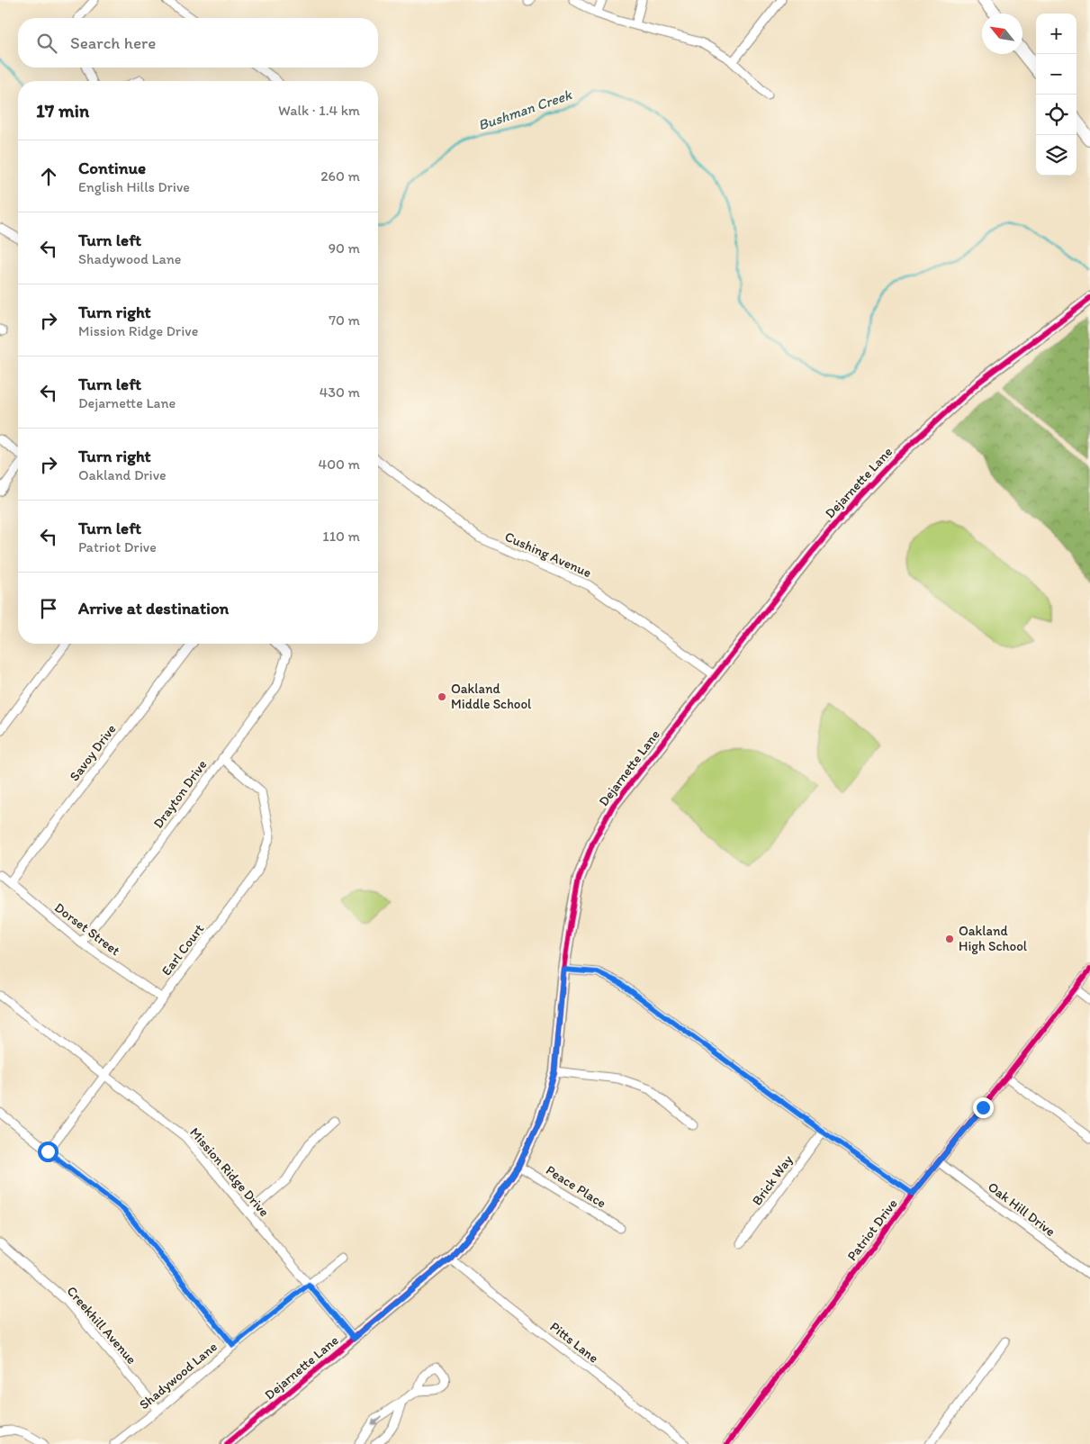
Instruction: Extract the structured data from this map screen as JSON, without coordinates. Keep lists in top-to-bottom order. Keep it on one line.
{"streets":{"main road":["Dejarnette Lane"],"street":["Cushing Avenue","Savoy Drive","Drayton Drive","Dorset Street","Earl Court","Mission Ridge Drive","Brick Way","Peace Place","Oak Hill Drive","Patriot Drive","Creekhill Avenue","Pitts Lane","Shadywood Lane"]},"crossings":[["Dejarnette Lane","Cushing Avenue"],["Dejarnette Lane","Mission Ridge Drive"],["Dejarnette Lane","Peace Place"],["Dejarnette Lane","Pitts Lane"],["Savoy Drive","Dorset Street"],["Drayton Drive","Dorset Street"],["Drayton Drive","Earl Court"],["Dorset Street","Earl Court"],["Earl Court","Mission Ridge Drive"],["Mission Ridge Drive","Shadywood Lane"],["Oak Hill Drive","Patriot Drive"],["Creekhill Avenue","Shadywood Lane"]],"water":["Bushman Creek"],"places":["Oakland Middle School","Oakland High School"],"north":"top left","page":{"map_buttons":["+","−"],"search":"Search here","heading":["17 min","Walk · 1.4 km"],"list":[["Continue","English Hills Drive","260 m"],["Turn left","Shadywood Lane","90 m"],["Turn right","Mission Ridge Drive","70 m"],["Turn left","Dejarnette Lane","430 m"],["Turn right","Oakland Drive","400 m"],["Turn left","Patriot Drive","110 m"],"Arrive at destination"]}}
